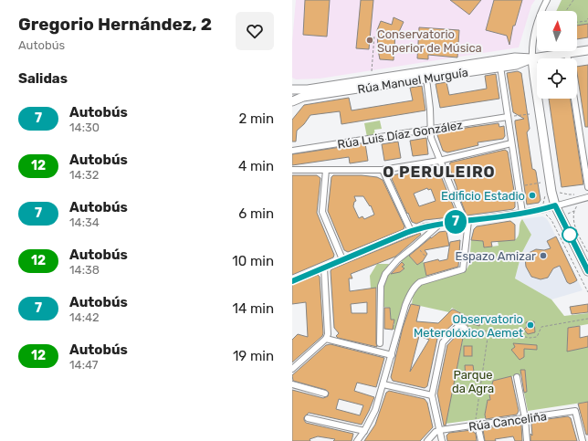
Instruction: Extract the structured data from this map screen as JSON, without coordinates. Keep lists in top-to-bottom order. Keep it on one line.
{"streets":{"main road":["Rúa Manuel Murguía"],"street":["Rúa Luis Díaz González","Rúa Canceliña"]},"districts":["O PERULEIRO"],"parks":["Parque da Agra"],"places":["Conservatorio Superior de Música","Edificio Estadio","Espazo Amizar","Observatorio Meterolóxico Aemet"],"lines":["bus line 7"],"north":"top","page":{"heading":[["Gregorio Hernández, 2","Autobús"],"Salidas"],"on_map":"7","list":[{"mark":"7","name":"Autobús","note":"14:30","value":"2 min"},{"mark":"12","name":"Autobús","note":"14:32","value":"4 min"},{"mark":"7","name":"Autobús","note":"14:34","value":"6 min"},{"mark":"12","name":"Autobús","note":"14:38","value":"10 min"},{"mark":"7","name":"Autobús","note":"14:42","value":"14 min"},{"mark":"12","name":"Autobús","note":"14:47","value":"19 min"}]}}
